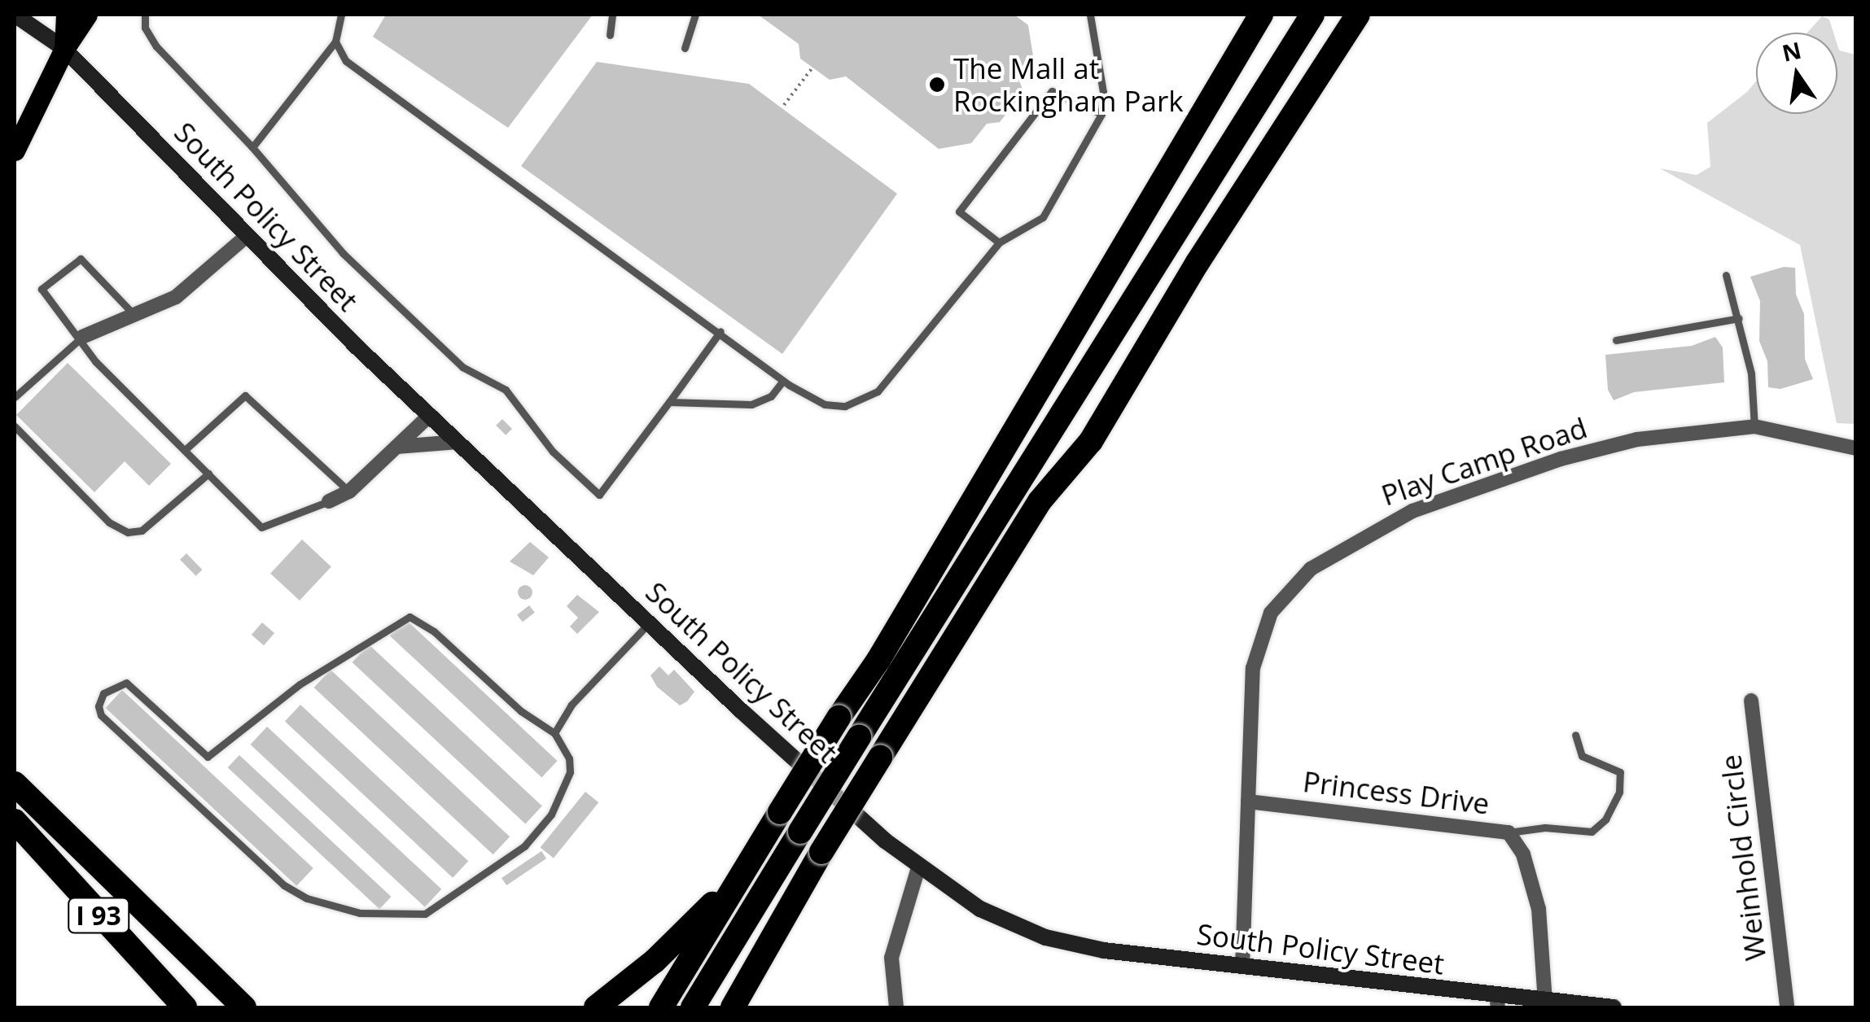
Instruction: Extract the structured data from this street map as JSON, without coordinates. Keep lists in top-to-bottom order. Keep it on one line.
{"streets":{"highway":["I 93"],"street":["South Policy Street","Play Camp Road","Princess Drive","Weinhold Circle"]},"crossings":[["South Policy Street","Play Camp Road"],["South Policy Street","Princess Drive"],["Play Camp Road","Princess Drive"]],"places":["The Mall at Rockingham Park"],"north":"top"}
